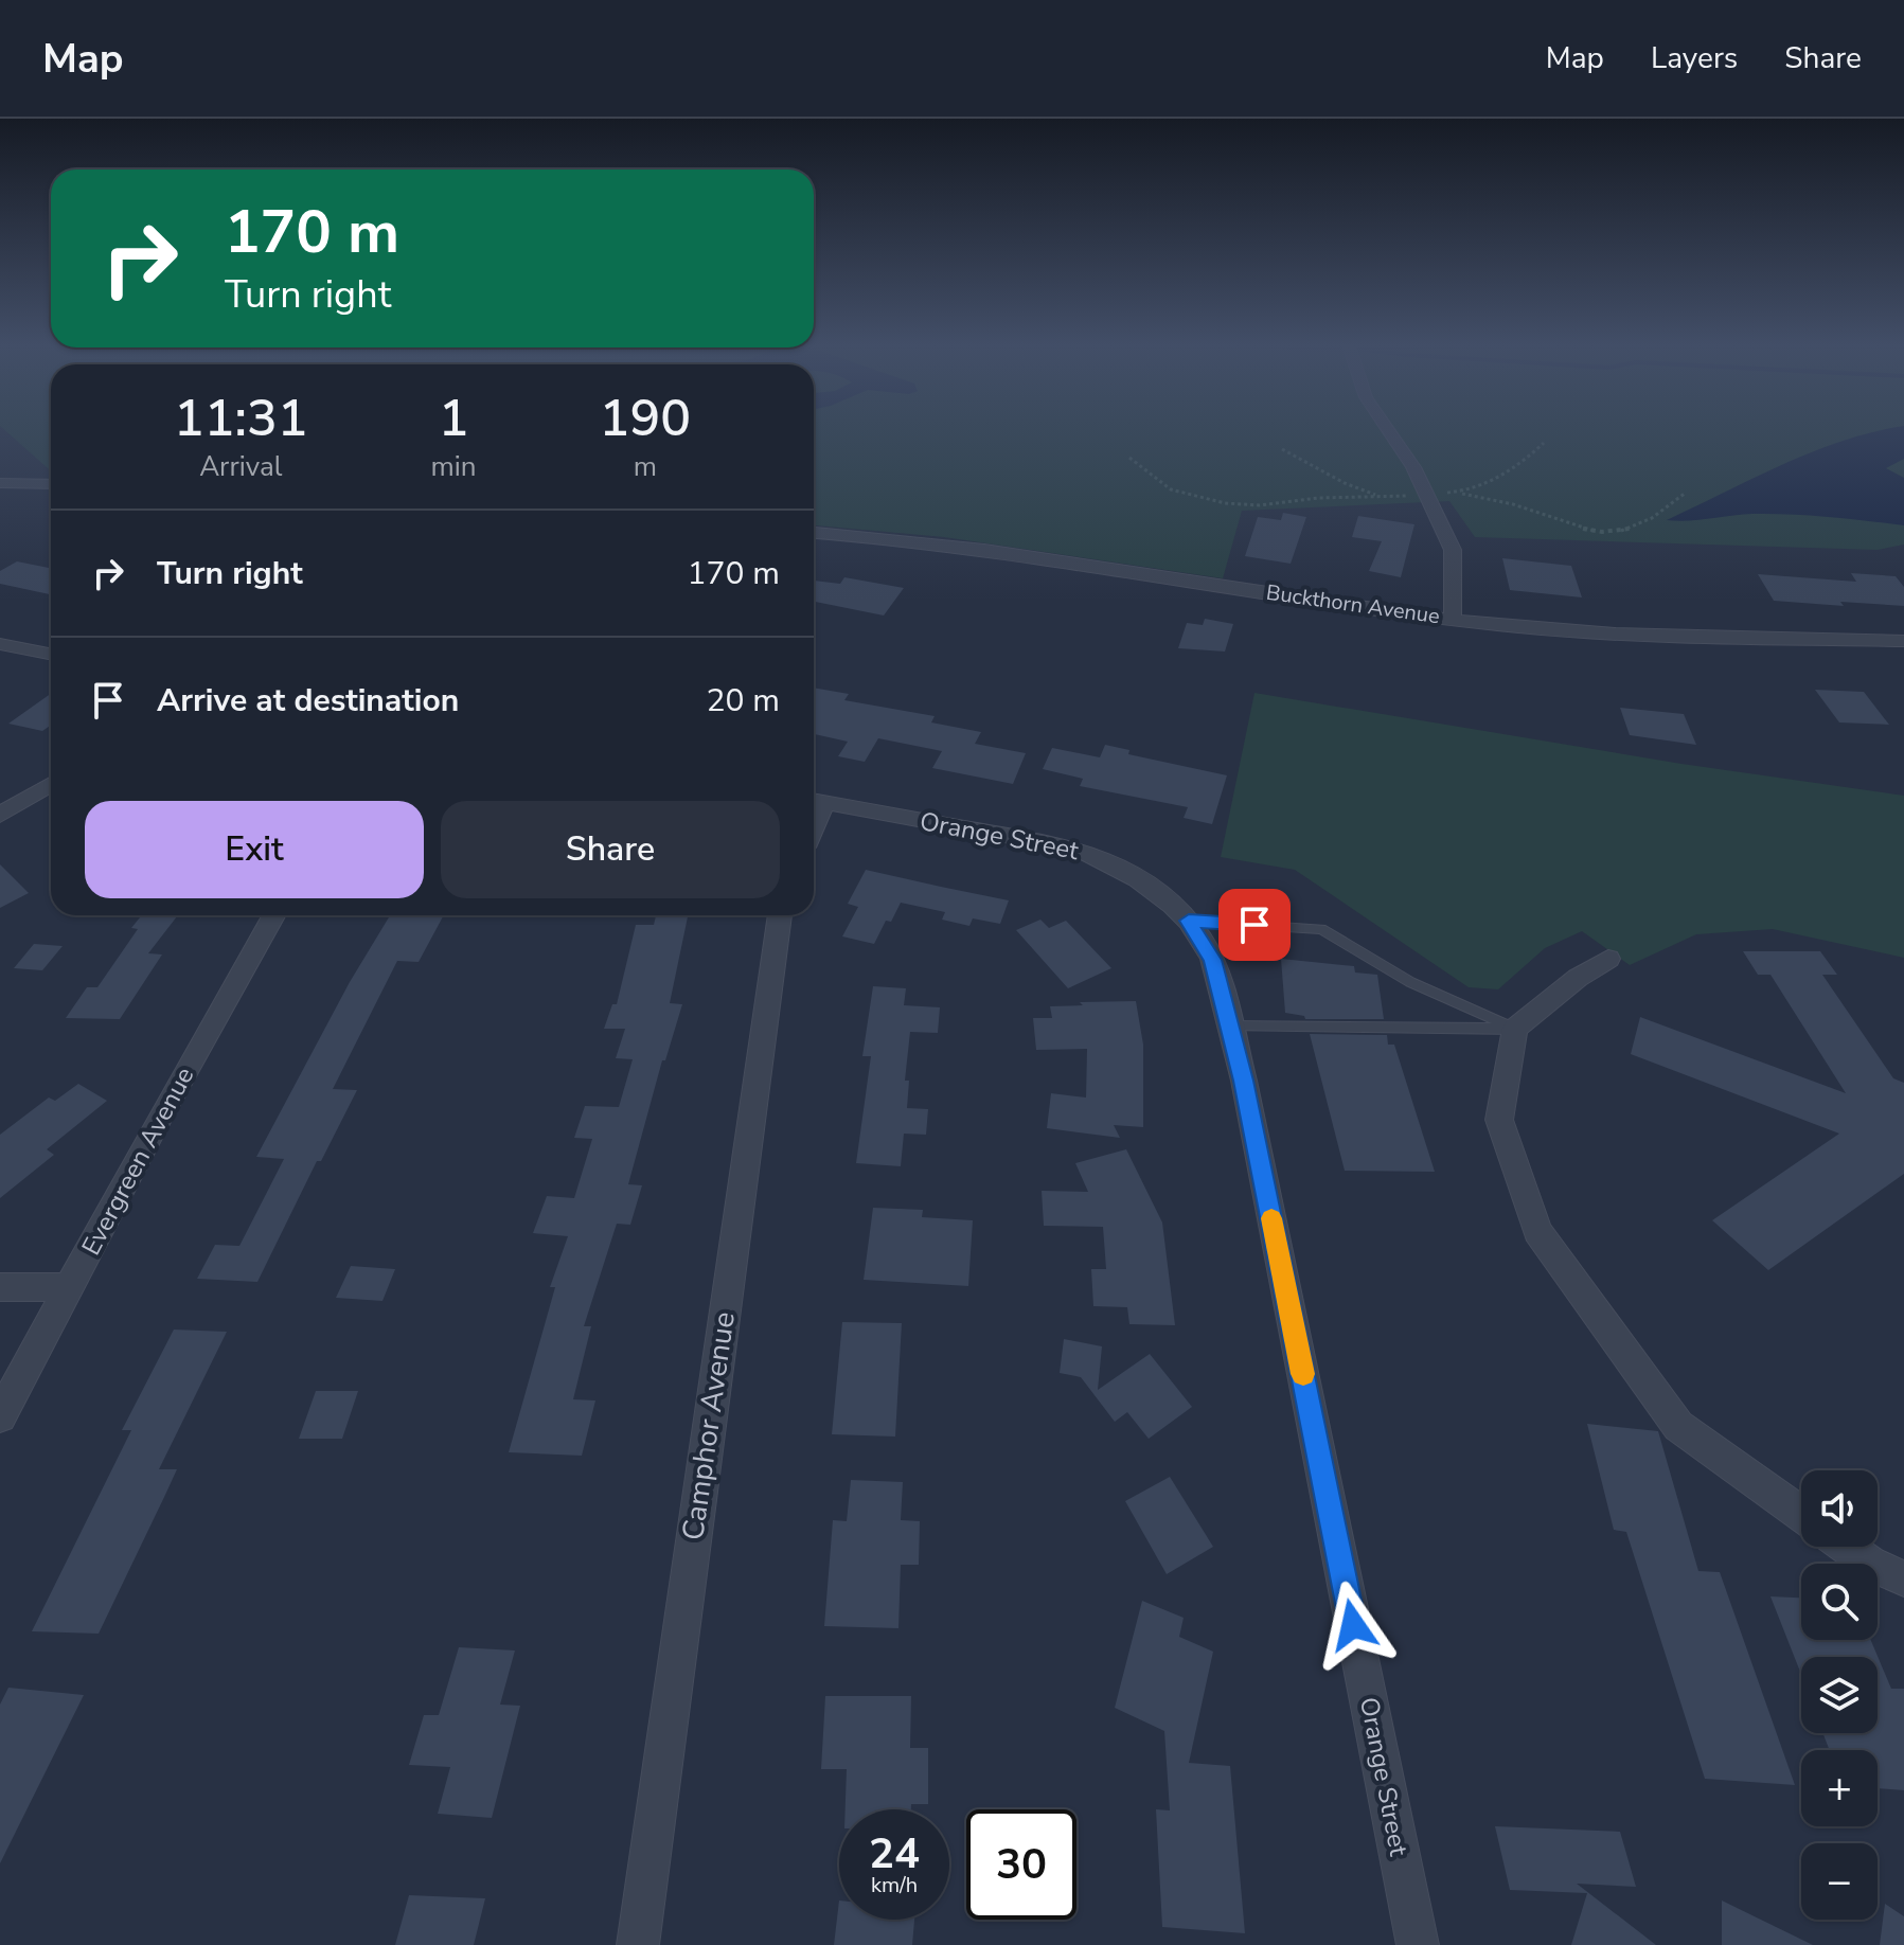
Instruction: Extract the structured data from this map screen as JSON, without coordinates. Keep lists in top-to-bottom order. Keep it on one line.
{"streets":{"street":["Buckthorn Avenue","Orange Street","Evergreen Avenue","Camphor Avenue"]},"page":{"header":"Map","nav":["Map","Layers","Share"],"turn":["170 m","Turn right"],"eta":["11:31","Arrival","1","min","190","m"],"list":[{"name":"Turn right","value":"170 m"},{"name":"Arrive at destination","value":"20 m"}],"buttons":["Exit","Share"],"map_buttons":["+","−"],"speed":"24 km/h","limit":"30"}}
